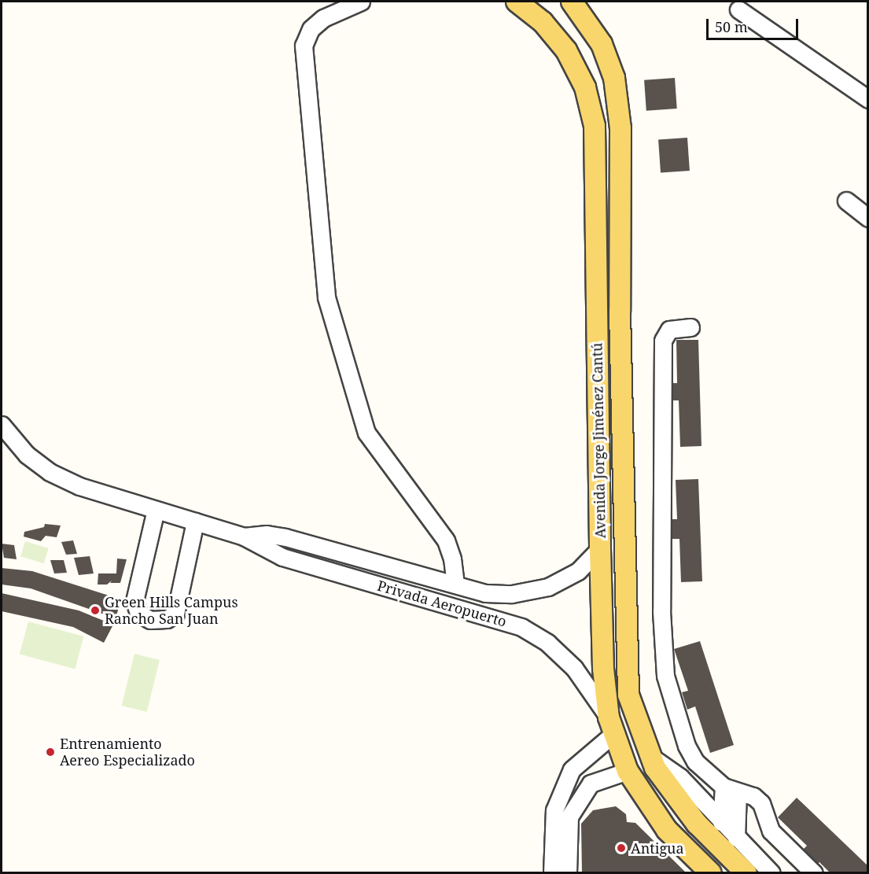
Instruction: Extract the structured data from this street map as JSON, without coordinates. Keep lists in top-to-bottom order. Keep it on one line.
{"streets":{"main road":["Avenida Jorge Jiménez Cantú"],"street":["Privada Aeropuerto"]},"crossings":[["Avenida Jorge Jiménez Cantú","Privada Aeropuerto"]],"places":["Green Hills Campus Rancho San Juan","Entrenamiento Aereo Especializado","Antigua"],"scale_bar":"50 m"}
